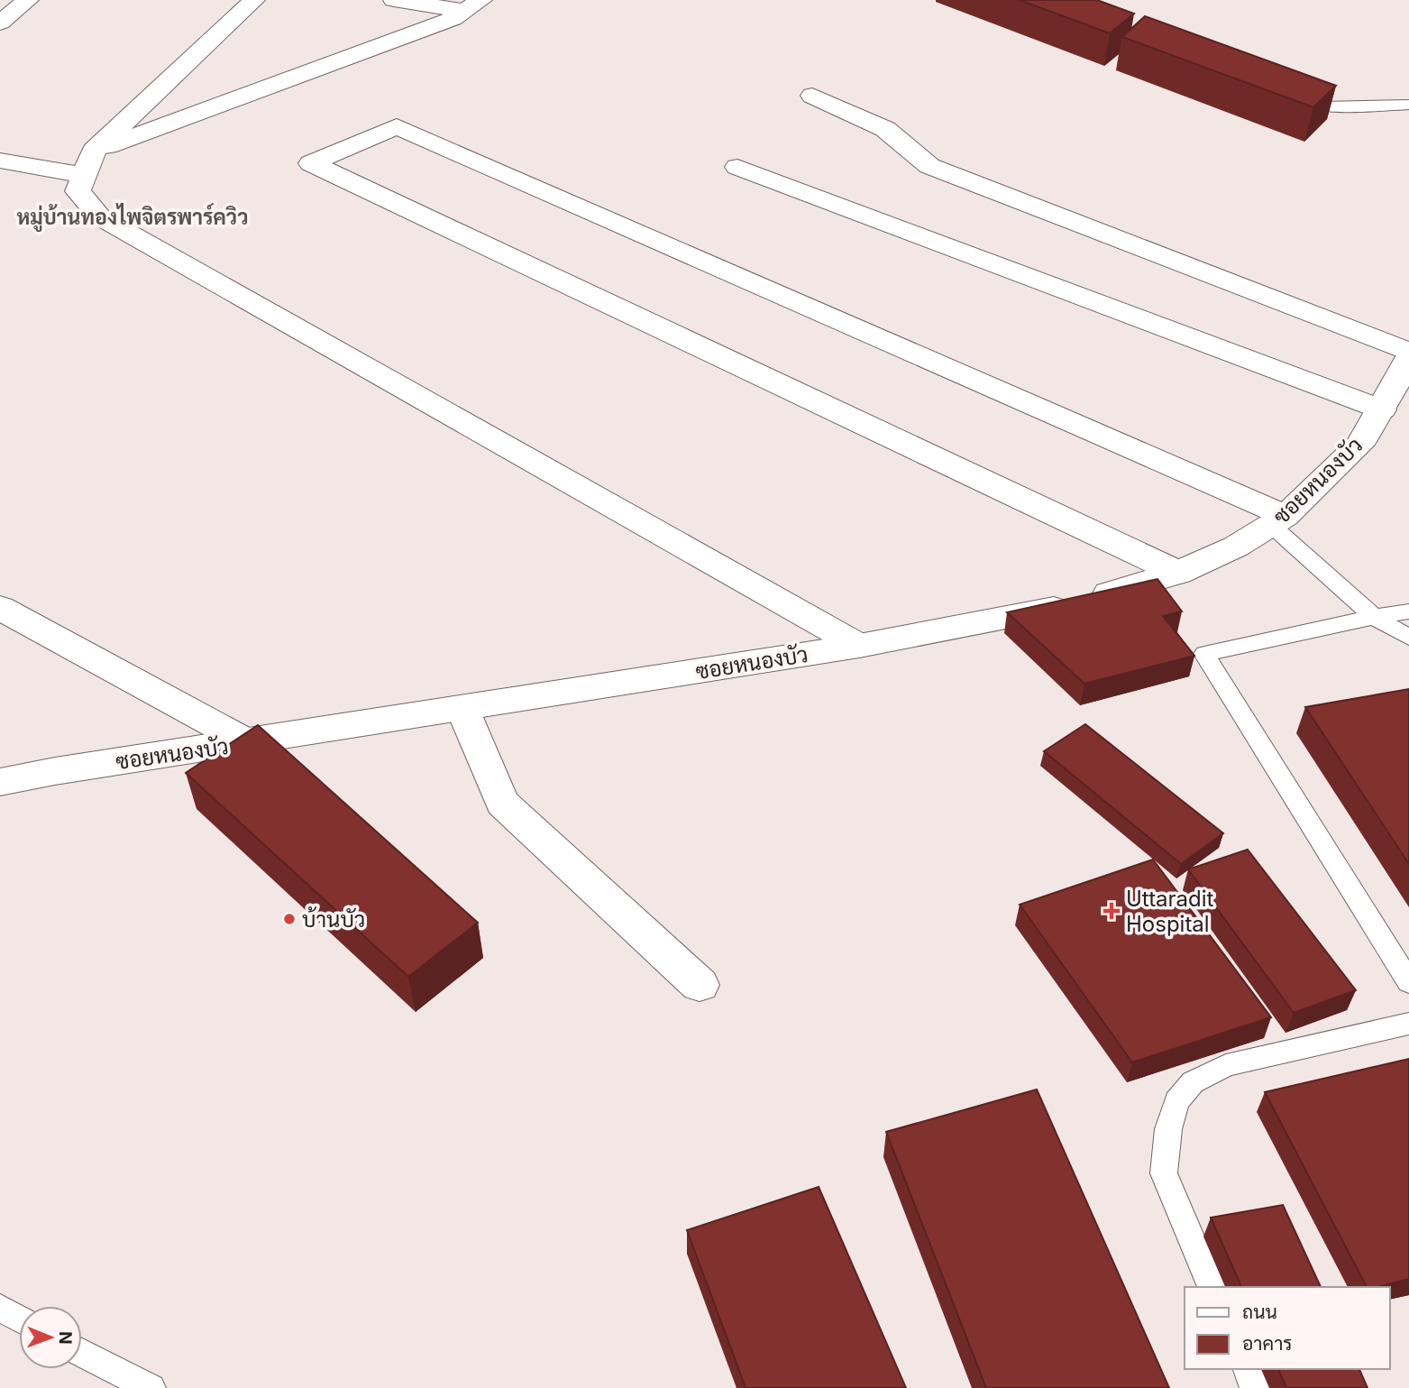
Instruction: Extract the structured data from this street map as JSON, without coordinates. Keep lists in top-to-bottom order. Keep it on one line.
{"streets":{"street":["ซอยหนองบัว"]},"districts":["หมู่บ้านทองไพจิตรพาร์ควิว"],"places":{"health":["Uttaradit Hospital"],"other":["บ้านบัว"]},"legend":["ถนน","อาคาร"],"north":"right"}
